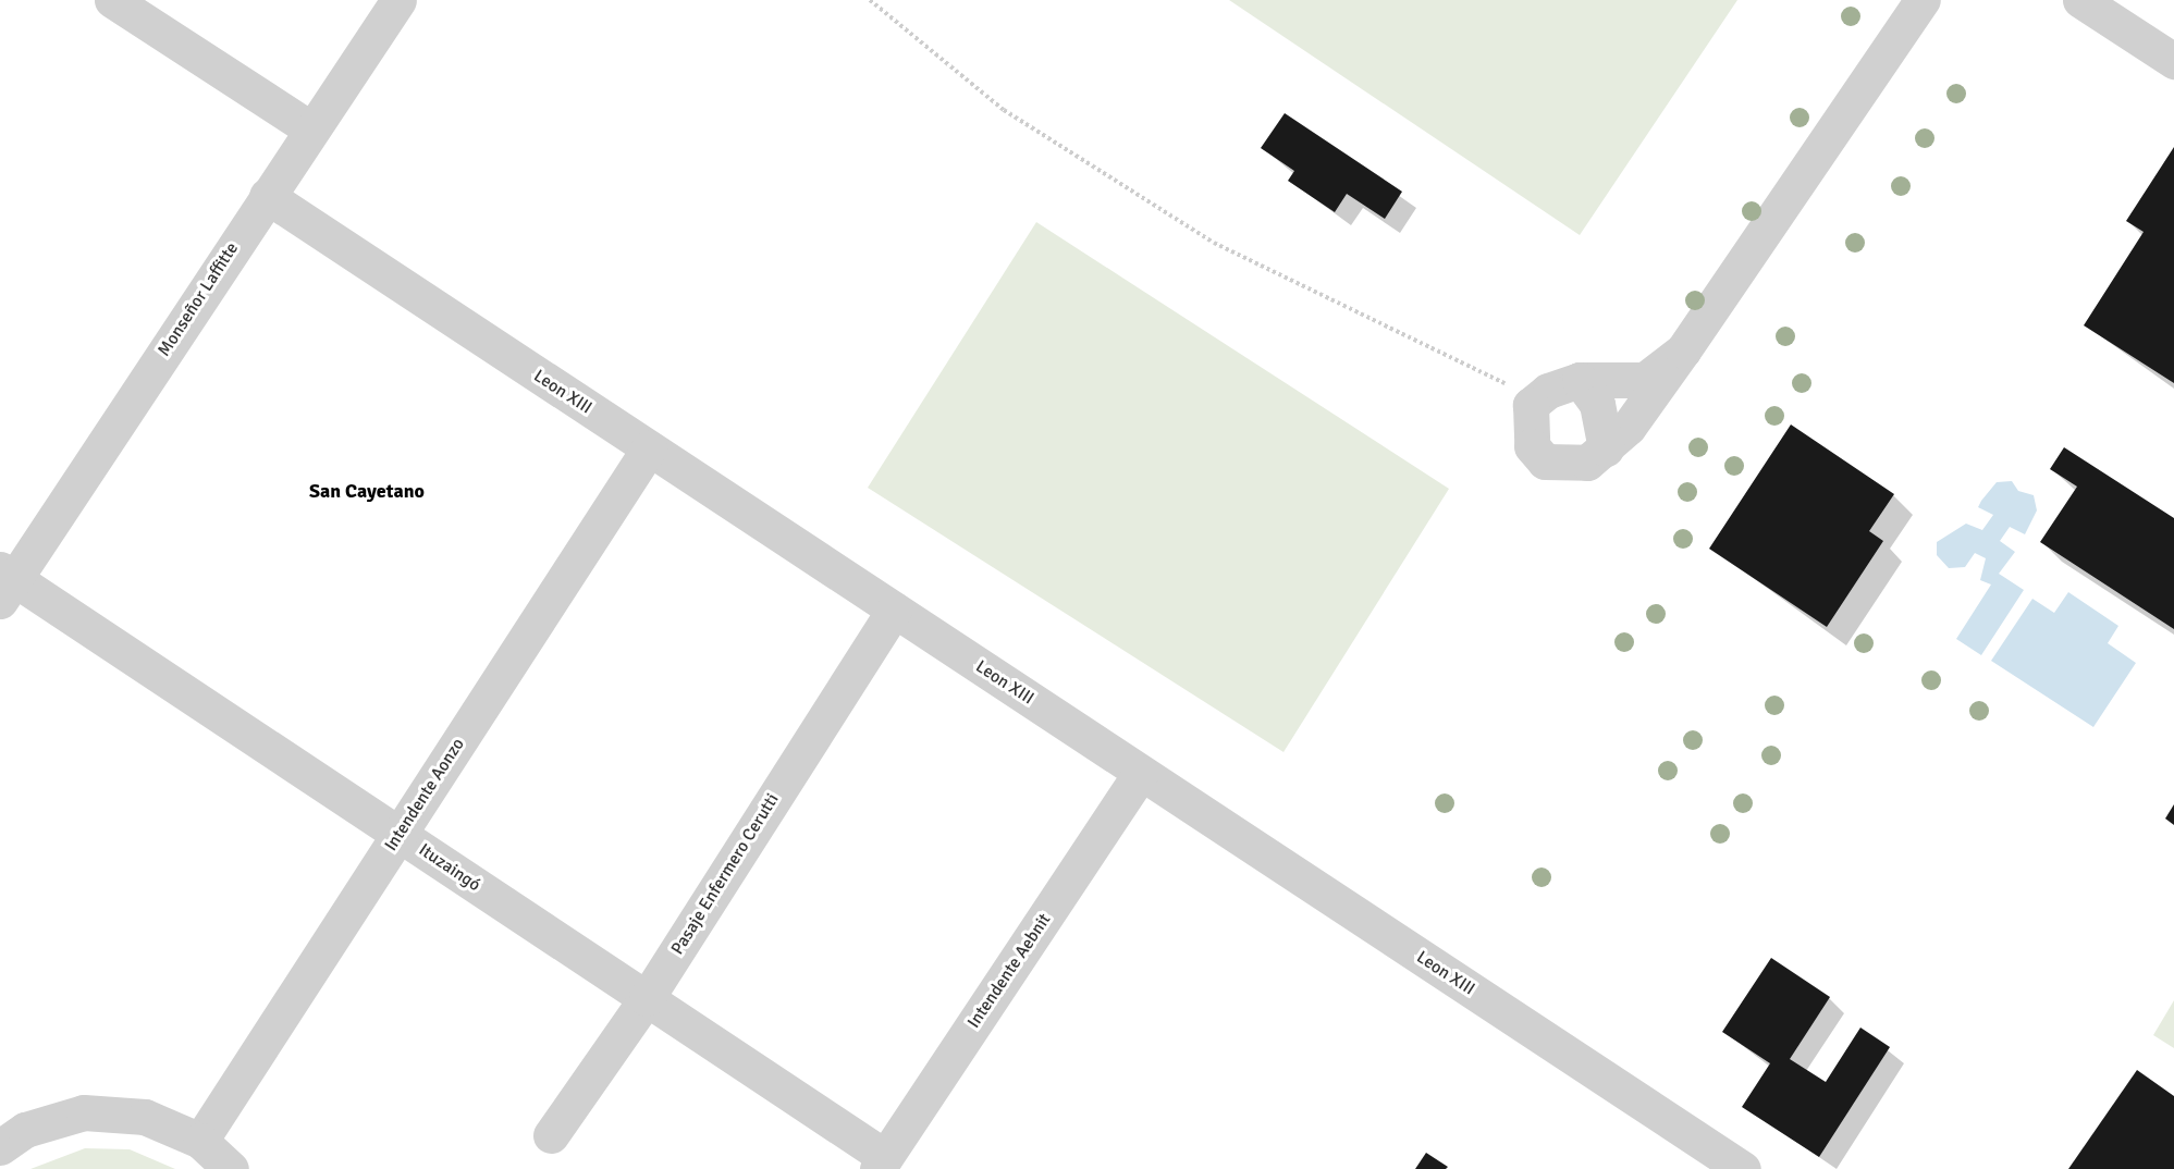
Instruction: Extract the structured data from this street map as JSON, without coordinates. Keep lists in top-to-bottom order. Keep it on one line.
{"streets":{"street":["Monseñor Laffitte","Leon XIII","Intendente Aonzo","Ituzaingó","Pasaje Enfermero Cerutti","Intendente Aebnit"]},"crossings":[["Monseñor Laffitte","Leon XIII"],["Monseñor Laffitte","Ituzaingó"],["Leon XIII","Intendente Aonzo"],["Leon XIII","Pasaje Enfermero Cerutti"],["Leon XIII","Intendente Aebnit"],["Intendente Aonzo","Ituzaingó"],["Ituzaingó","Pasaje Enfermero Cerutti"],["Ituzaingó","Intendente Aebnit"]],"districts":["San Cayetano"]}
